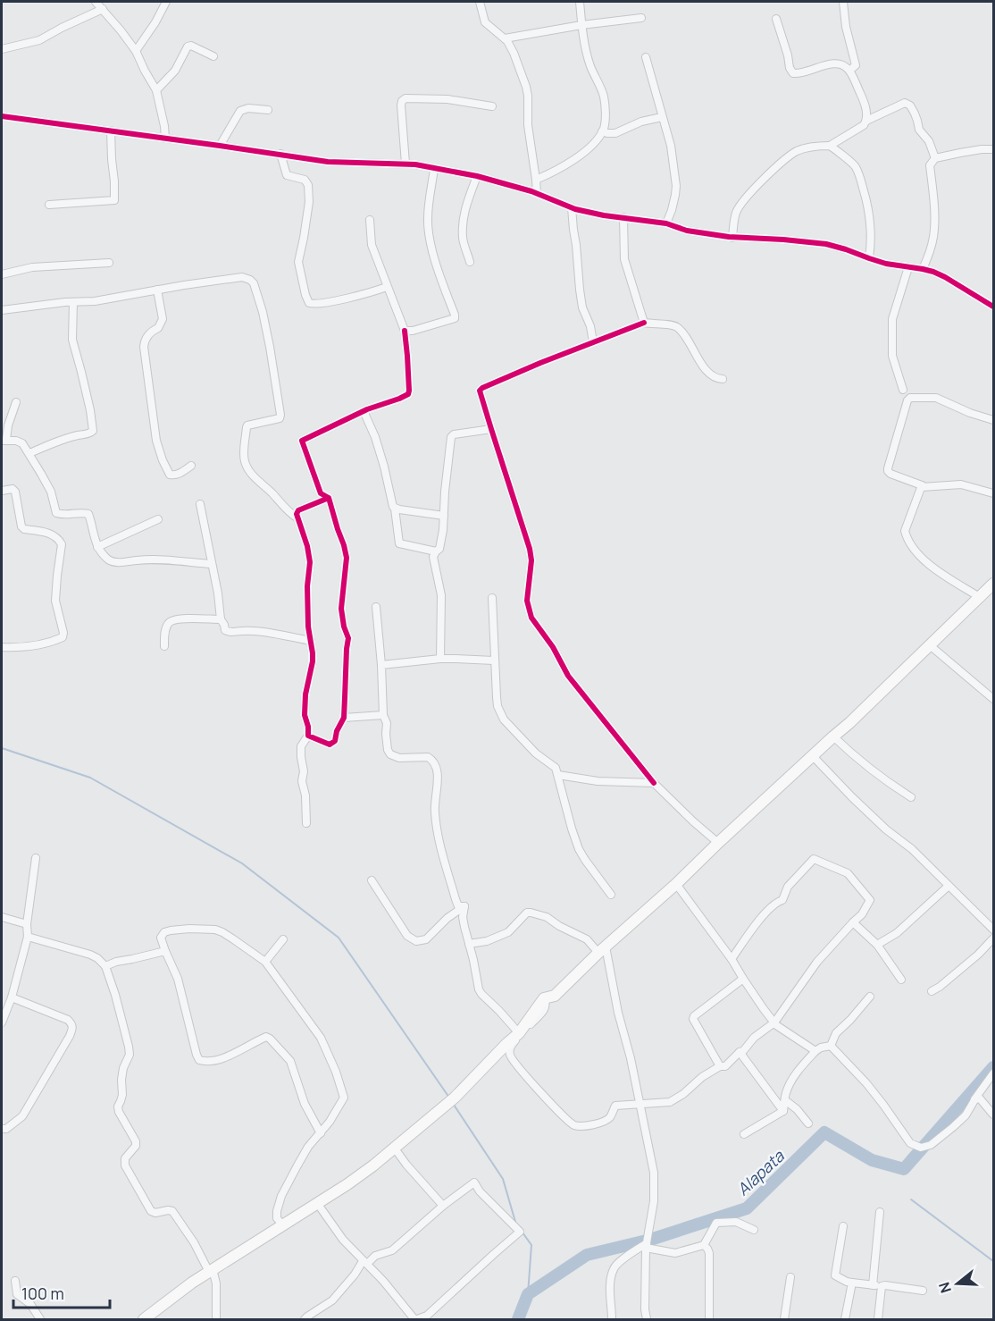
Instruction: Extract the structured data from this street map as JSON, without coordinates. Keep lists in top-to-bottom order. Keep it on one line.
{"water":["Alapata"],"scale_bar":"100 m","north":"left"}
